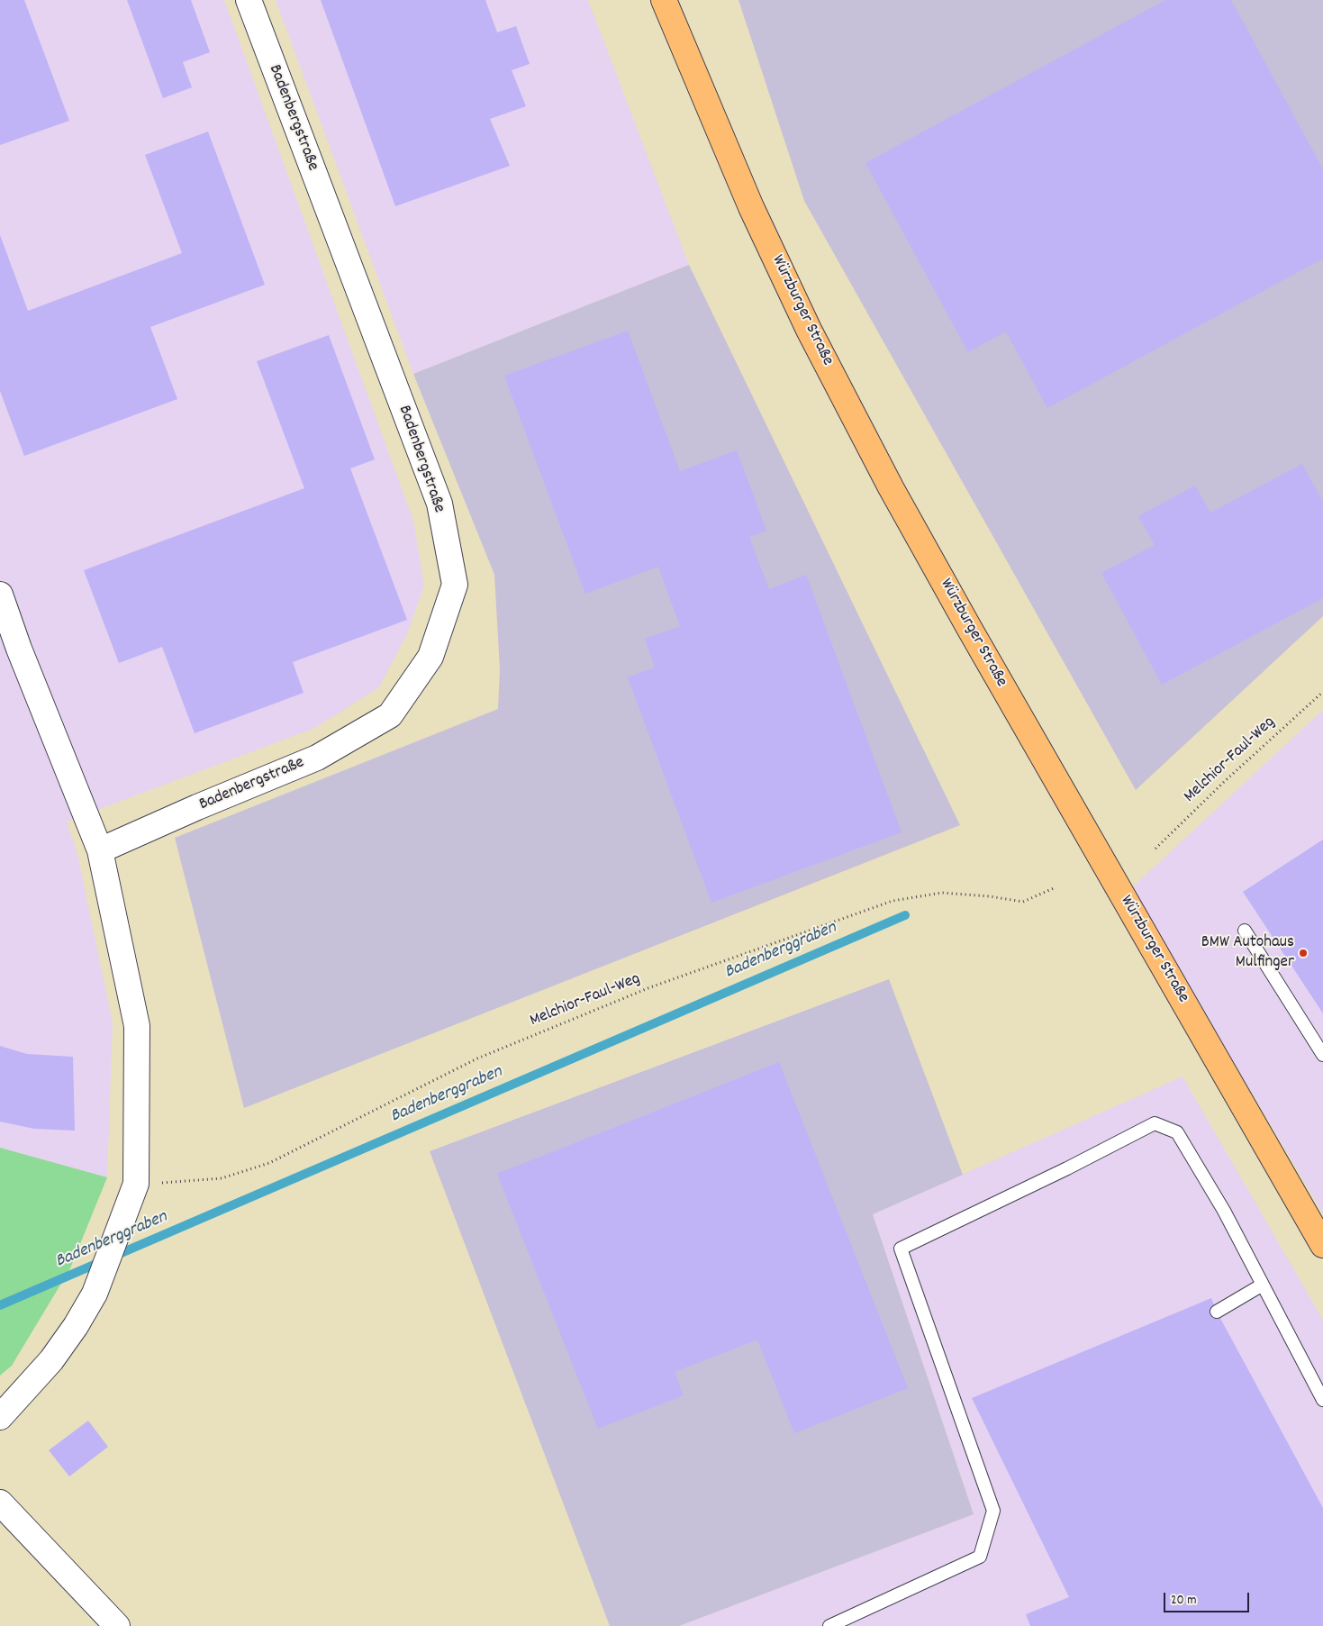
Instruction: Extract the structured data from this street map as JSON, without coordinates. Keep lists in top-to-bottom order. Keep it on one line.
{"streets":{"main road":["Würzburger Straße"],"street":["Badenbergstraße"],"path":["Melchior-Faul-Weg"]},"water":["Badenberggraben"],"places":["BMW Autohaus Mulfinger"],"scale_bar":"20 m"}
